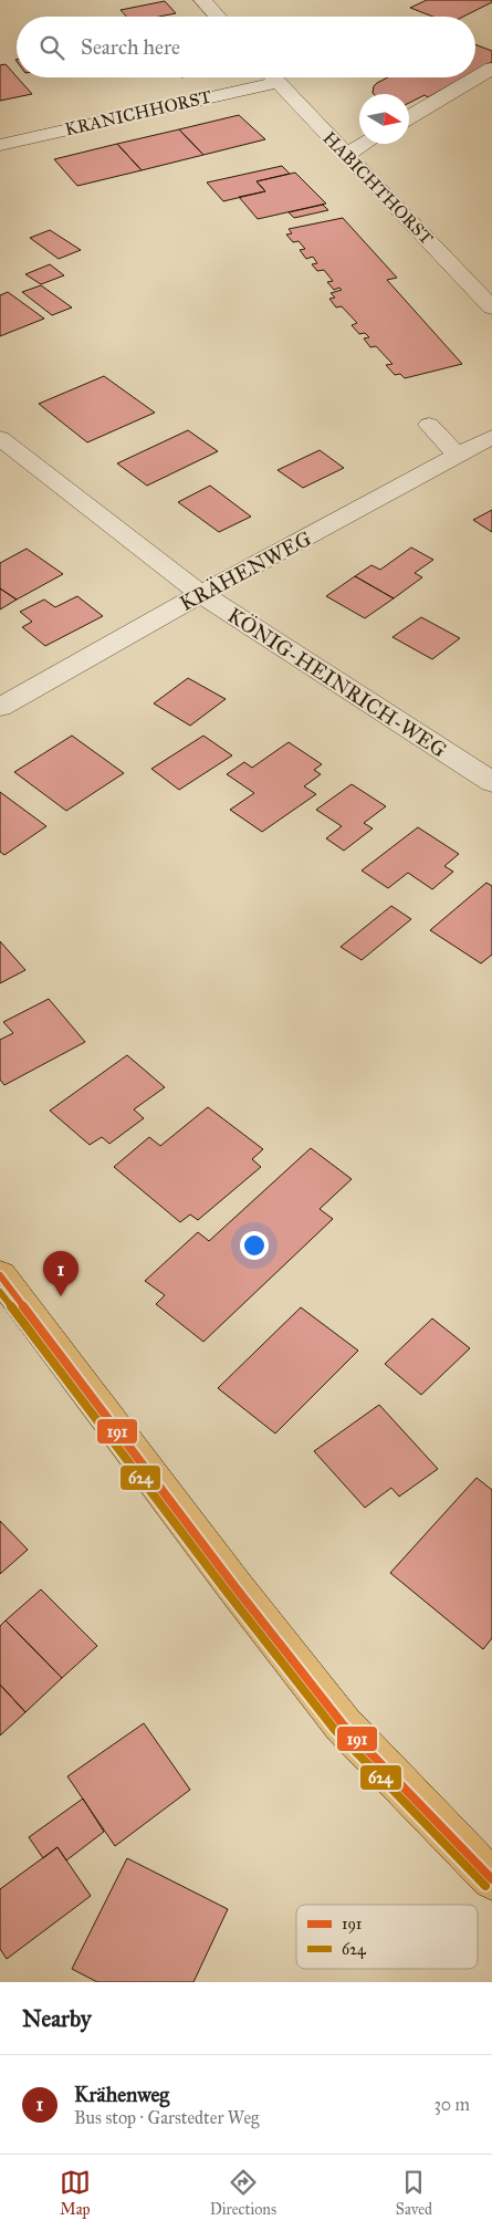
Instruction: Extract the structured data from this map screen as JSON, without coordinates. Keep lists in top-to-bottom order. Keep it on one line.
{"streets":{"street":["KRANICHHORST","HABICHTHORST","KRÄHENWEG","KÖNIG-HEINRICH-WEG"]},"crossings":[["KRÄHENWEG","KÖNIG-HEINRICH-WEG"]],"lines":["transit line 191","transit line 624"],"legend":["191","624"],"north":"right","page":{"search":"Search here","pins":"1","heading":"Nearby","list":[{"mark":"1","name":"Krähenweg","note":"Bus stop · Garstedter Weg","value":"30 m"}],"nav":["Map","Directions","Saved"]}}
